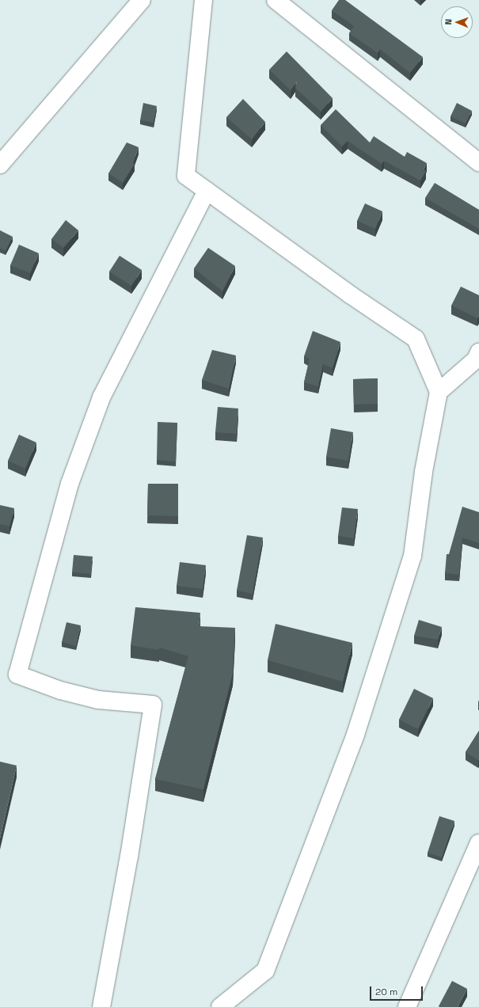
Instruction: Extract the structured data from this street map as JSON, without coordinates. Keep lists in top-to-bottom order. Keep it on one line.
{"scale_bar":"20 m","north":"left"}
